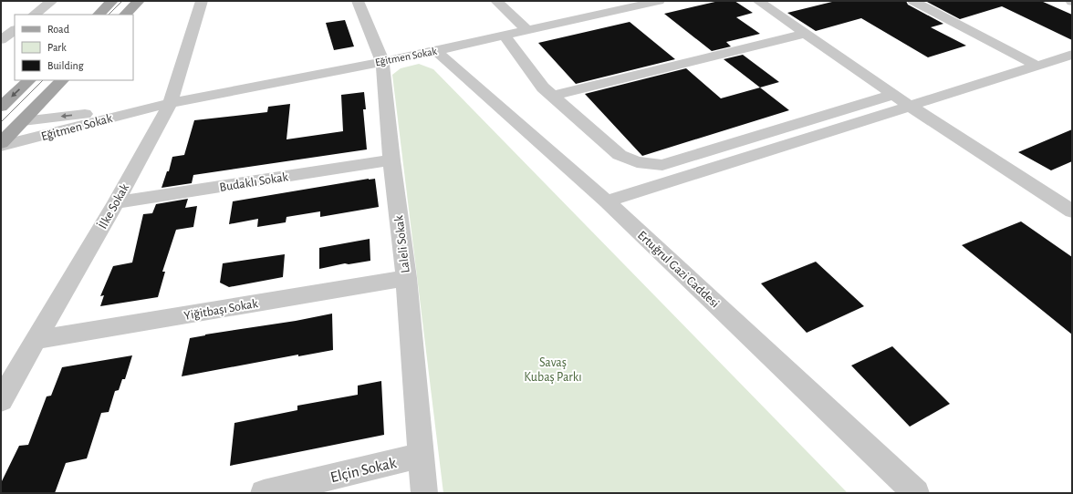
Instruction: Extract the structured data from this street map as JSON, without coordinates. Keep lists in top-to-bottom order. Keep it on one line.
{"streets":{"street":["Eğitmen Sokak","Budaklı Sokak","İlke Sokak","Laleli Sokak","Ertuğrul Gazi Caddesi","Yiğitbaşı Sokak","Elçin Sokak"]},"crossings":[["Eğitmen Sokak","İlke Sokak"],["Eğitmen Sokak","Laleli Sokak"],["Eğitmen Sokak","Ertuğrul Gazi Caddesi"],["Budaklı Sokak","İlke Sokak"],["Budaklı Sokak","Laleli Sokak"],["İlke Sokak","Yiğitbaşı Sokak"],["Laleli Sokak","Yiğitbaşı Sokak"],["Laleli Sokak","Elçin Sokak"]],"parks":["Savaş Kubaş Parkı"],"legend":["Road","Park","Building"]}
